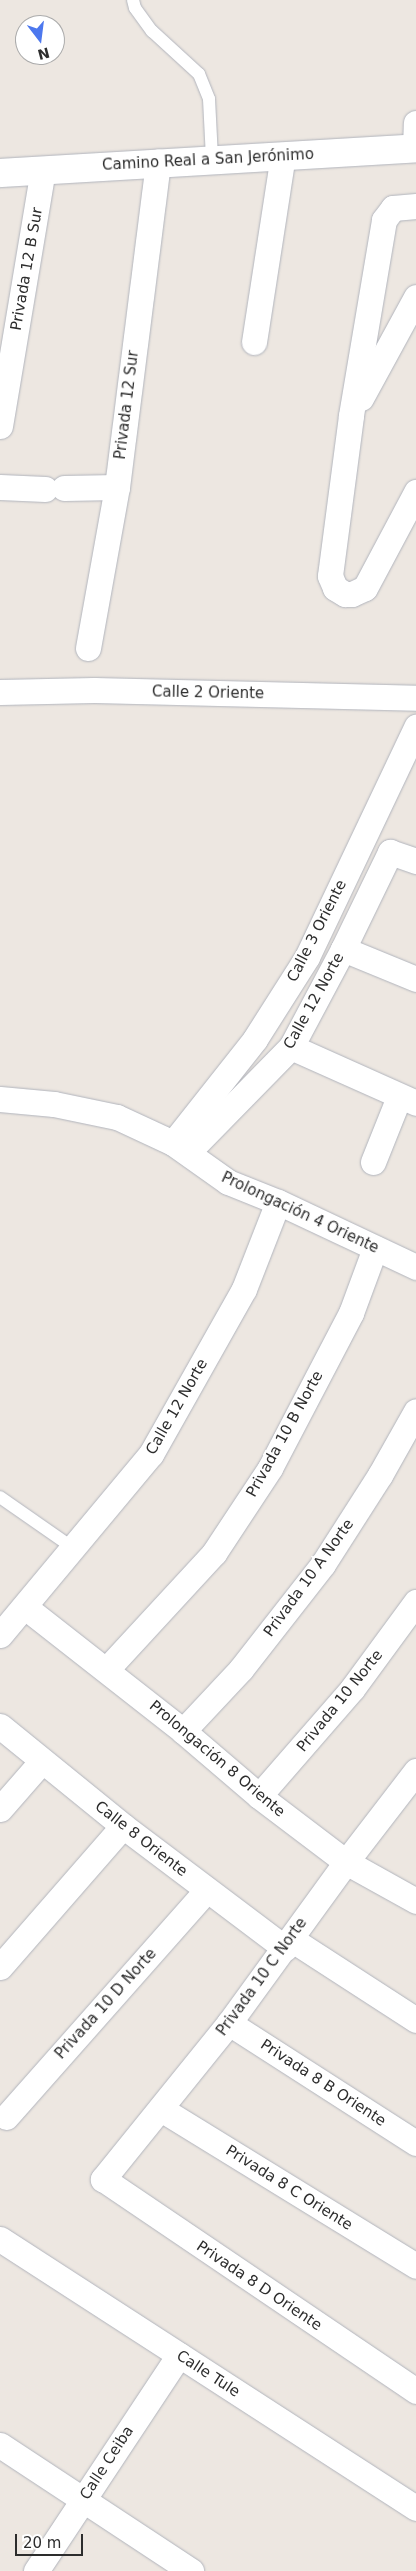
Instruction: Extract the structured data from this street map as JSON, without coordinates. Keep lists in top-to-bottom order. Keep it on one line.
{"streets":{"street":["Camino Real a San Jerónimo","Privada 12 B Sur","Privada 12 Sur","Calle 2 Oriente","Calle 3 Oriente","Calle 12 Norte","Prolongación 4 Oriente","Privada 10 B Norte","Privada 10 A Norte","Privada 10 Norte","Prolongación 8 Oriente","Calle 8 Oriente","Privada 10 C Norte","Privada 10 D Norte","Privada 8 B Oriente","Privada 8 C Oriente","Privada 8 D Oriente","Calle Tule","Calle Ceiba"]},"crossings":[["Camino Real a San Jerónimo","Privada 12 B Sur"],["Camino Real a San Jerónimo","Privada 12 Sur"],["Calle 3 Oriente","Calle 12 Norte"],["Calle 3 Oriente","Prolongación 4 Oriente"],["Calle 12 Norte","Prolongación 4 Oriente"],["Calle 12 Norte","Prolongación 8 Oriente"],["Prolongación 4 Oriente","Privada 10 B Norte"],["Privada 10 B Norte","Prolongación 8 Oriente"],["Privada 10 A Norte","Prolongación 8 Oriente"],["Privada 10 Norte","Prolongación 8 Oriente"],["Prolongación 8 Oriente","Privada 10 C Norte"],["Calle 8 Oriente","Privada 10 C Norte"],["Calle 8 Oriente","Privada 10 D Norte"],["Privada 10 C Norte","Privada 8 B Oriente"],["Privada 10 C Norte","Privada 8 C Oriente"],["Privada 10 C Norte","Privada 8 D Oriente"],["Calle Tule","Calle Ceiba"]],"scale_bar":"20 m","north":"bottom"}
